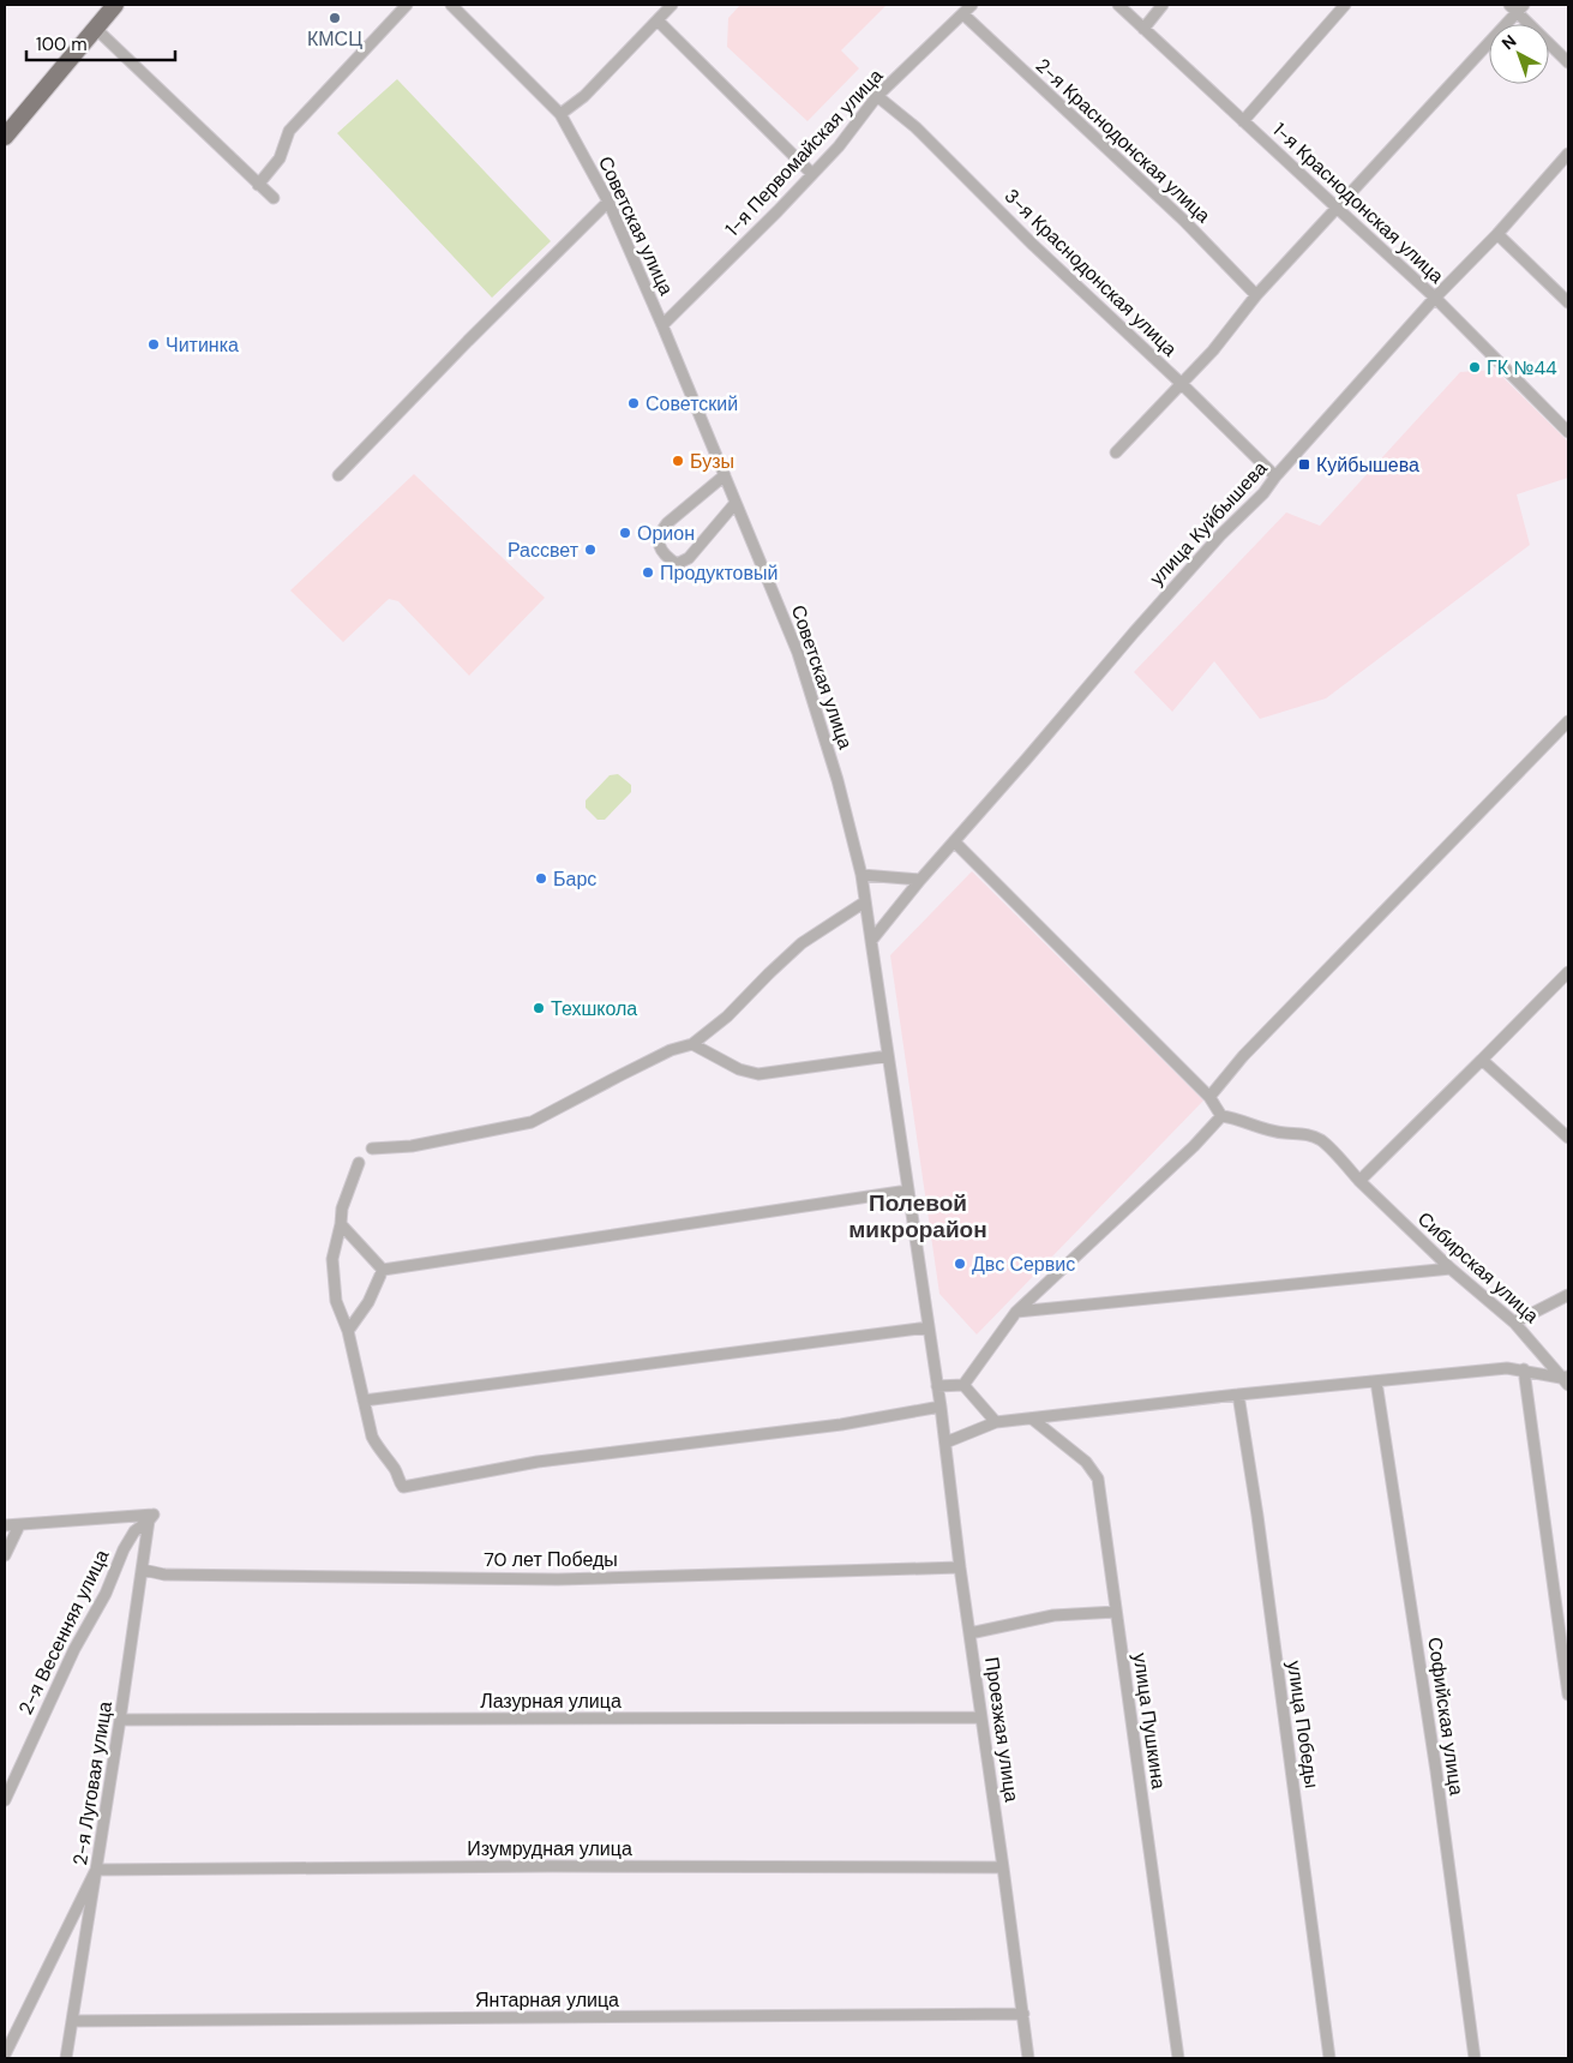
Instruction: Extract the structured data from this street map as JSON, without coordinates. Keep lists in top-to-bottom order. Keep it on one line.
{"streets":{"street":["2-я Краснодонская улица","1-я Первомайская улица","1-я Краснодонская улица","Советская улица","3-я Краснодонская улица","улица Куйбышева","Сибирская улица","70 лет Победы","2-я Весенняя улица","Лазурная улица","Софийская улица","улица Пушкина","улица Победы","Проезжая улица","2-я Луговая улица","Изумрудная улица","Янтарная улица"]},"crossings":[["2-я Краснодонская улица","1-я Первомайская улица"],["1-я Первомайская улица","Советская улица"],["1-я Первомайская улица","3-я Краснодонская улица"],["1-я Краснодонская улица","улица Куйбышева"],["Советская улица","улица Куйбышева"],["Советская улица","Проезжая улица"],["3-я Краснодонская улица","улица Куйбышева"],["70 лет Победы","Проезжая улица"],["70 лет Победы","2-я Луговая улица"],["2-я Весенняя улица","2-я Луговая улица"],["Лазурная улица","Проезжая улица"],["Лазурная улица","2-я Луговая улица"],["Проезжая улица","Изумрудная улица"],["Проезжая улица","Янтарная улица"],["2-я Луговая улица","Изумрудная улица"],["2-я Луговая улица","Янтарная улица"]],"districts":["Полевой микрорайон"],"places":{"other":["КМСЦ","Читинка","ГК №44","Советский","Бузы","Орион","Рассвет","Продуктовый","Барс","Техшкола","Двс Сервис"],"transit":["Куйбышева"]},"scale_bar":"100 m","north":"top left"}
